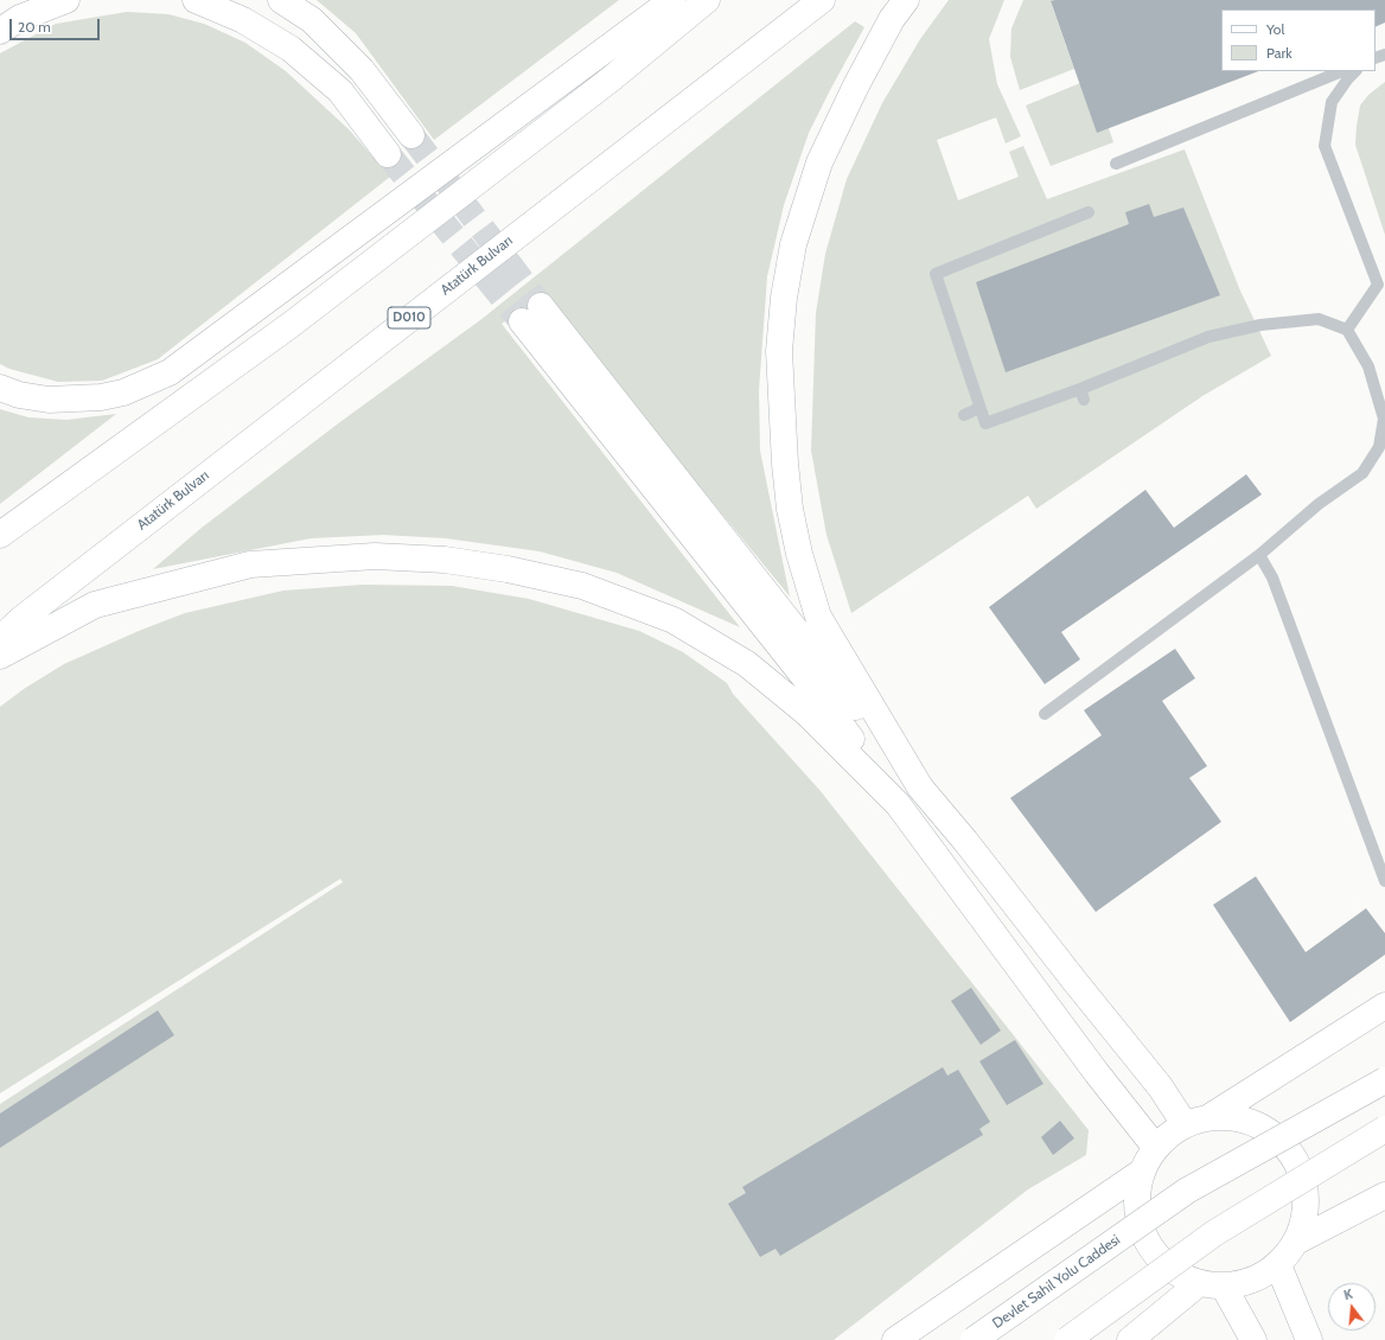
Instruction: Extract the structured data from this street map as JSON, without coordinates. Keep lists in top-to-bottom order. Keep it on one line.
{"streets":{"main road":["Atatürk Bulvarı","D010","Devlet Sahil Yolu Caddesi"]},"legend":["Yol","Park"],"scale_bar":"20 m","north":"top"}
